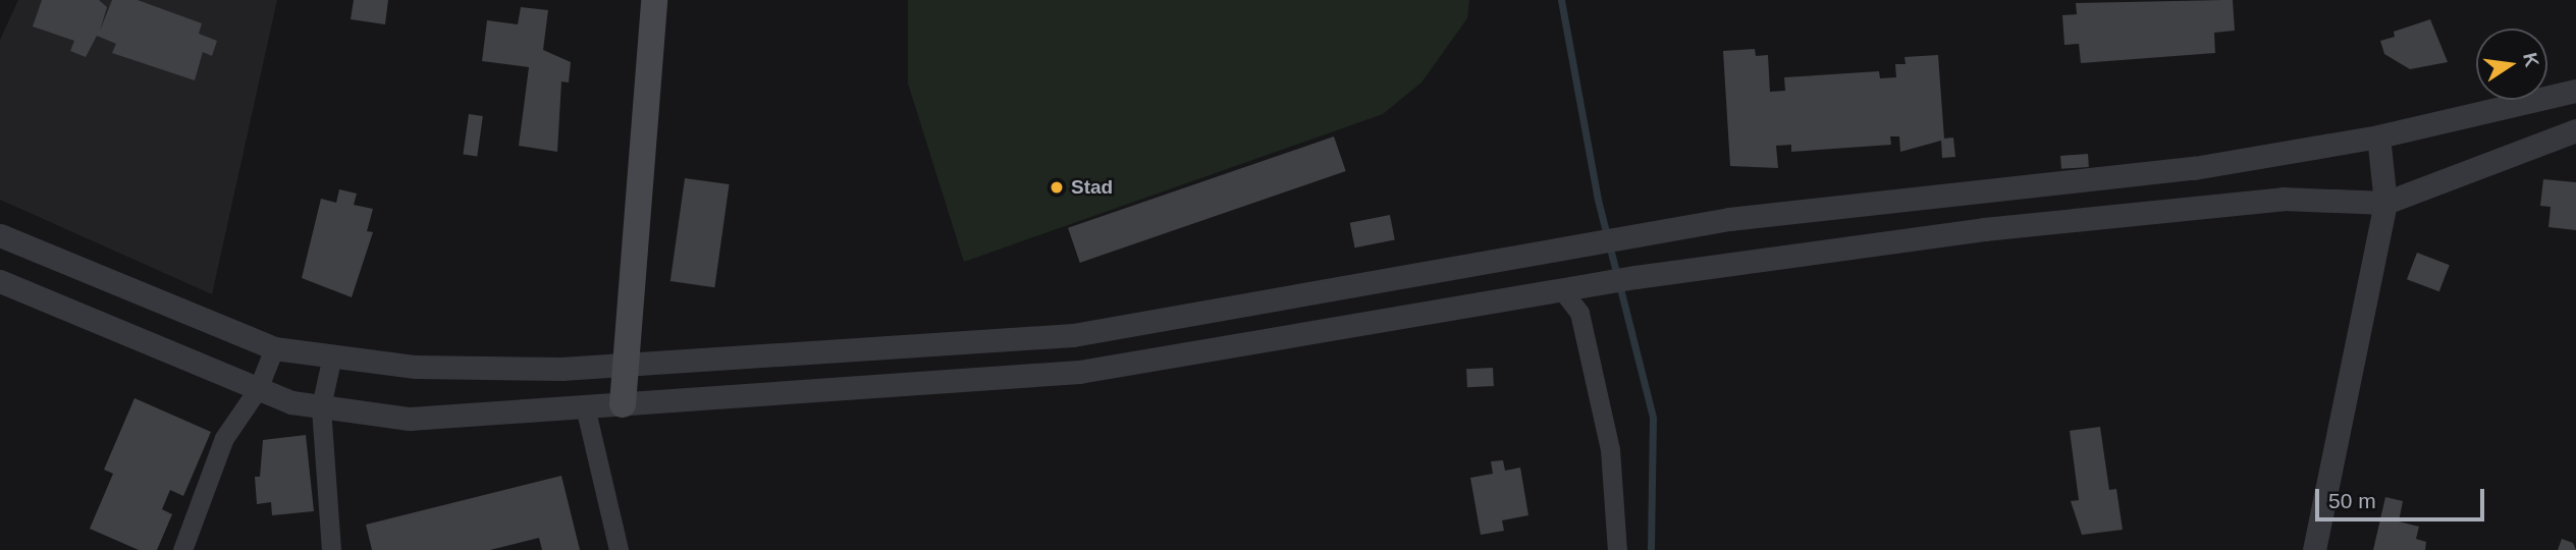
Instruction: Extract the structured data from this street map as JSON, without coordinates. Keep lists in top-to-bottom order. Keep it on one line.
{"places":["Stad"],"scale_bar":"50 m","north":"right"}
